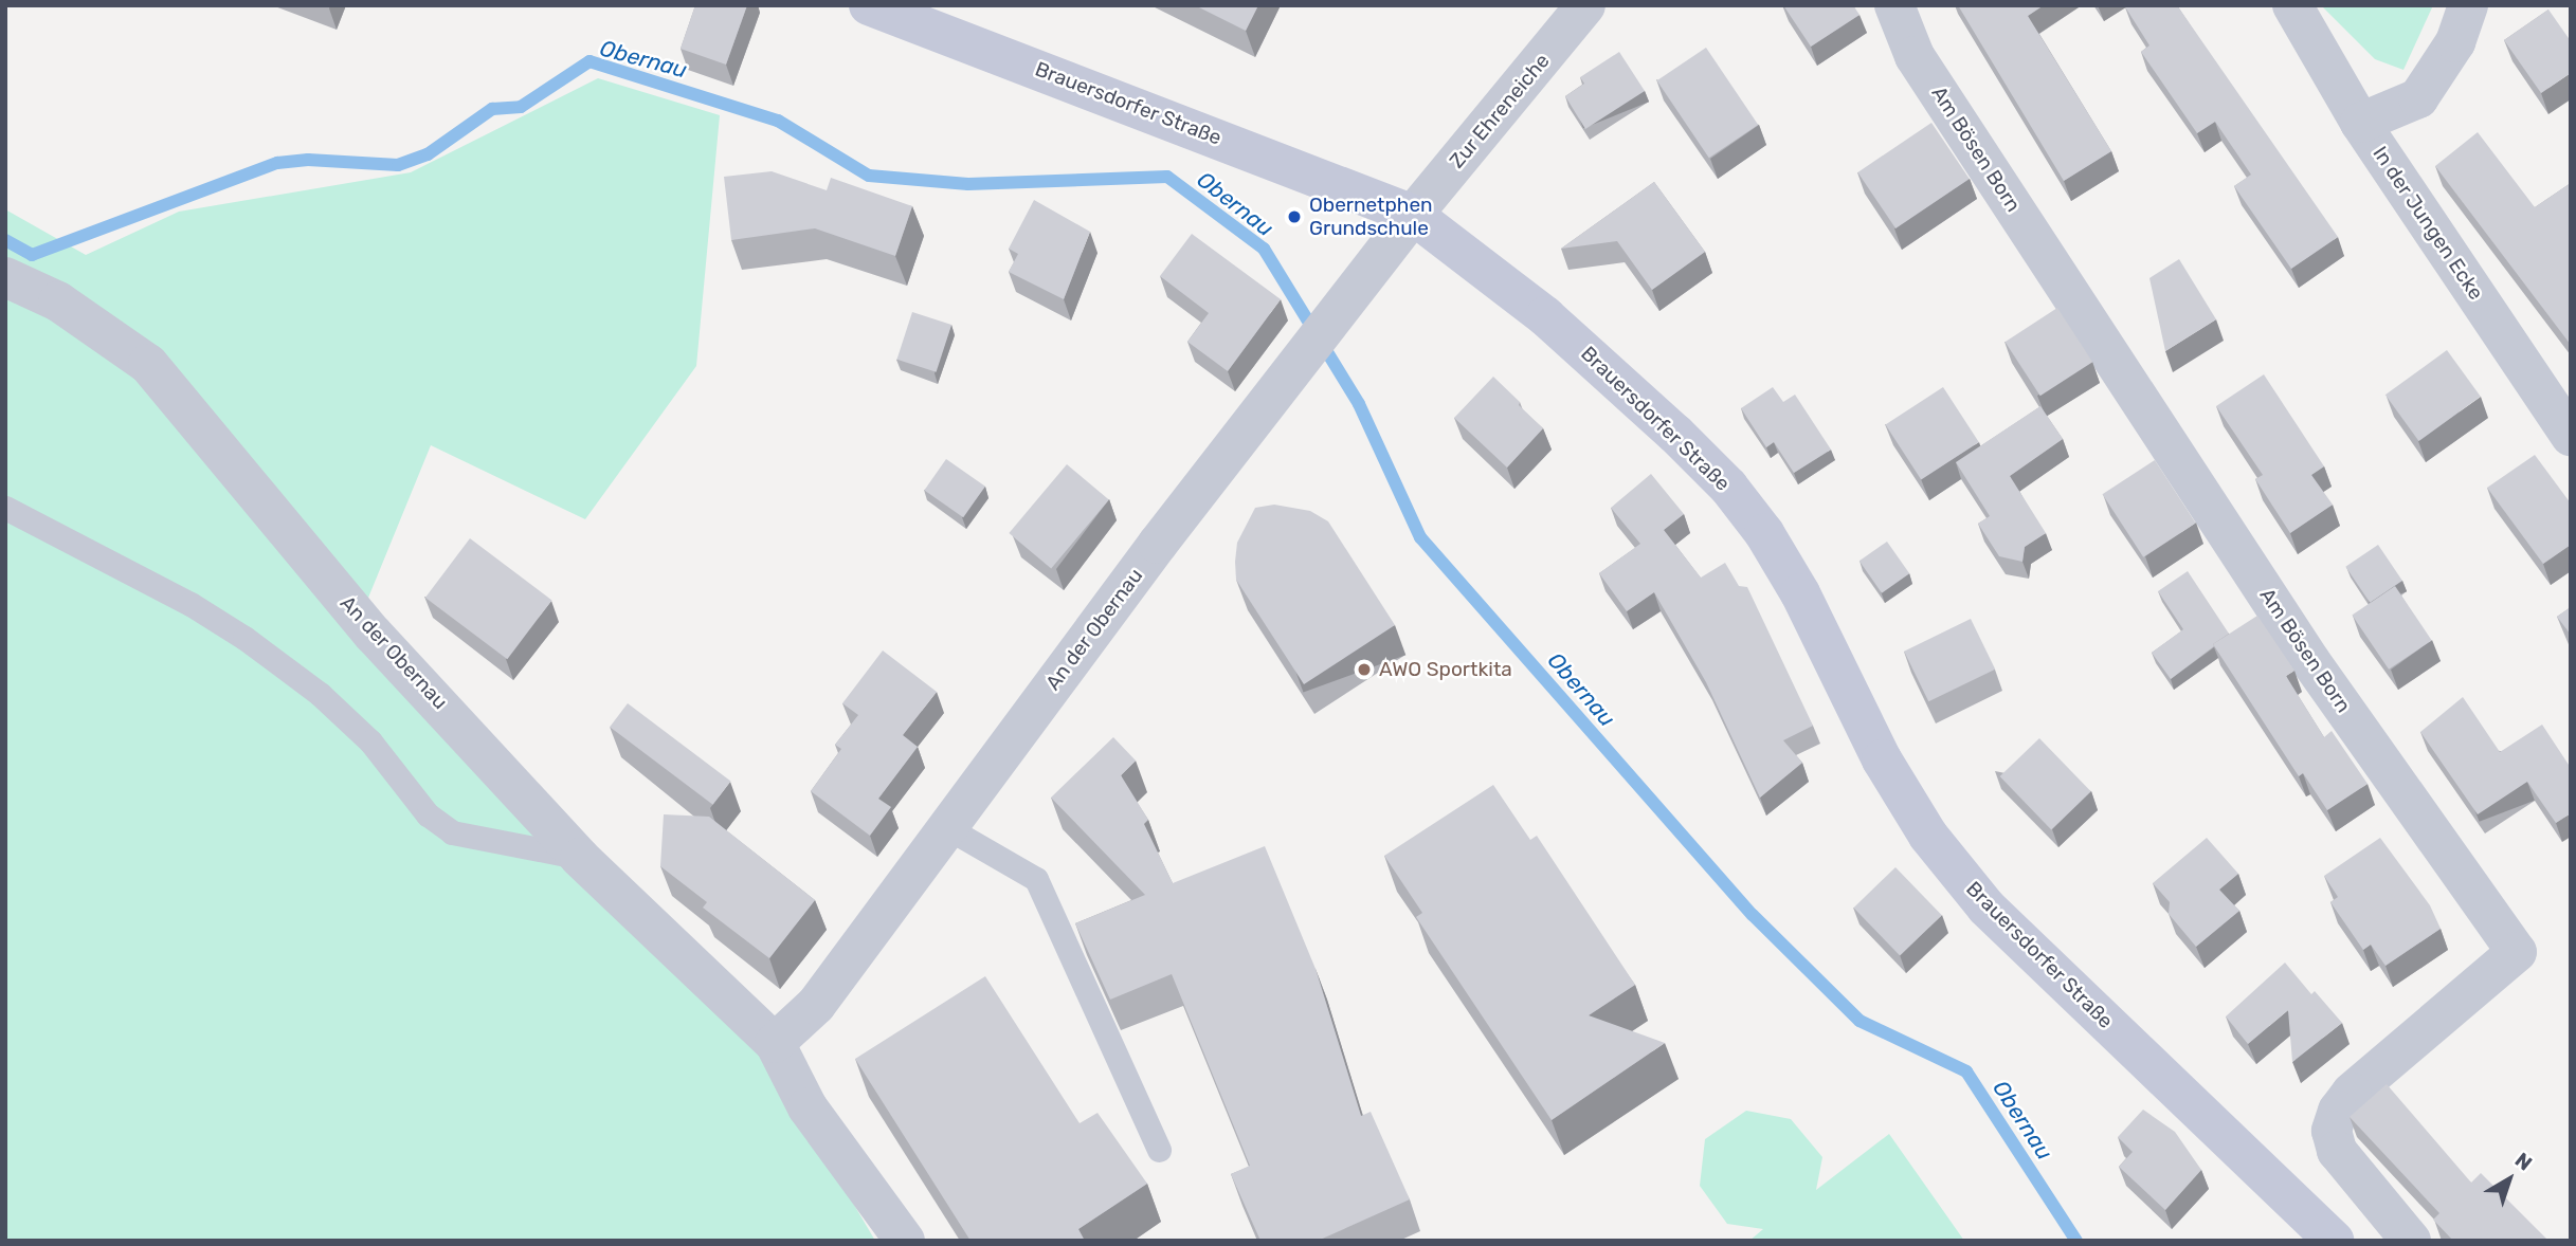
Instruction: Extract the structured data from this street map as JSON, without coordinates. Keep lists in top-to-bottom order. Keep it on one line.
{"streets":{"street":["Brauersdorfer Straße","Zur Ehreneiche","Am Bösen Born","In der Jungen Ecke","An der Obernau"]},"crossings":[["Brauersdorfer Straße","Zur Ehreneiche"],["Brauersdorfer Straße","An der Obernau"],["Zur Ehreneiche","An der Obernau"]],"water":["Obernau"],"places":["Obernetphen Grundschule","AWO Sportkita"],"north":"top right"}
